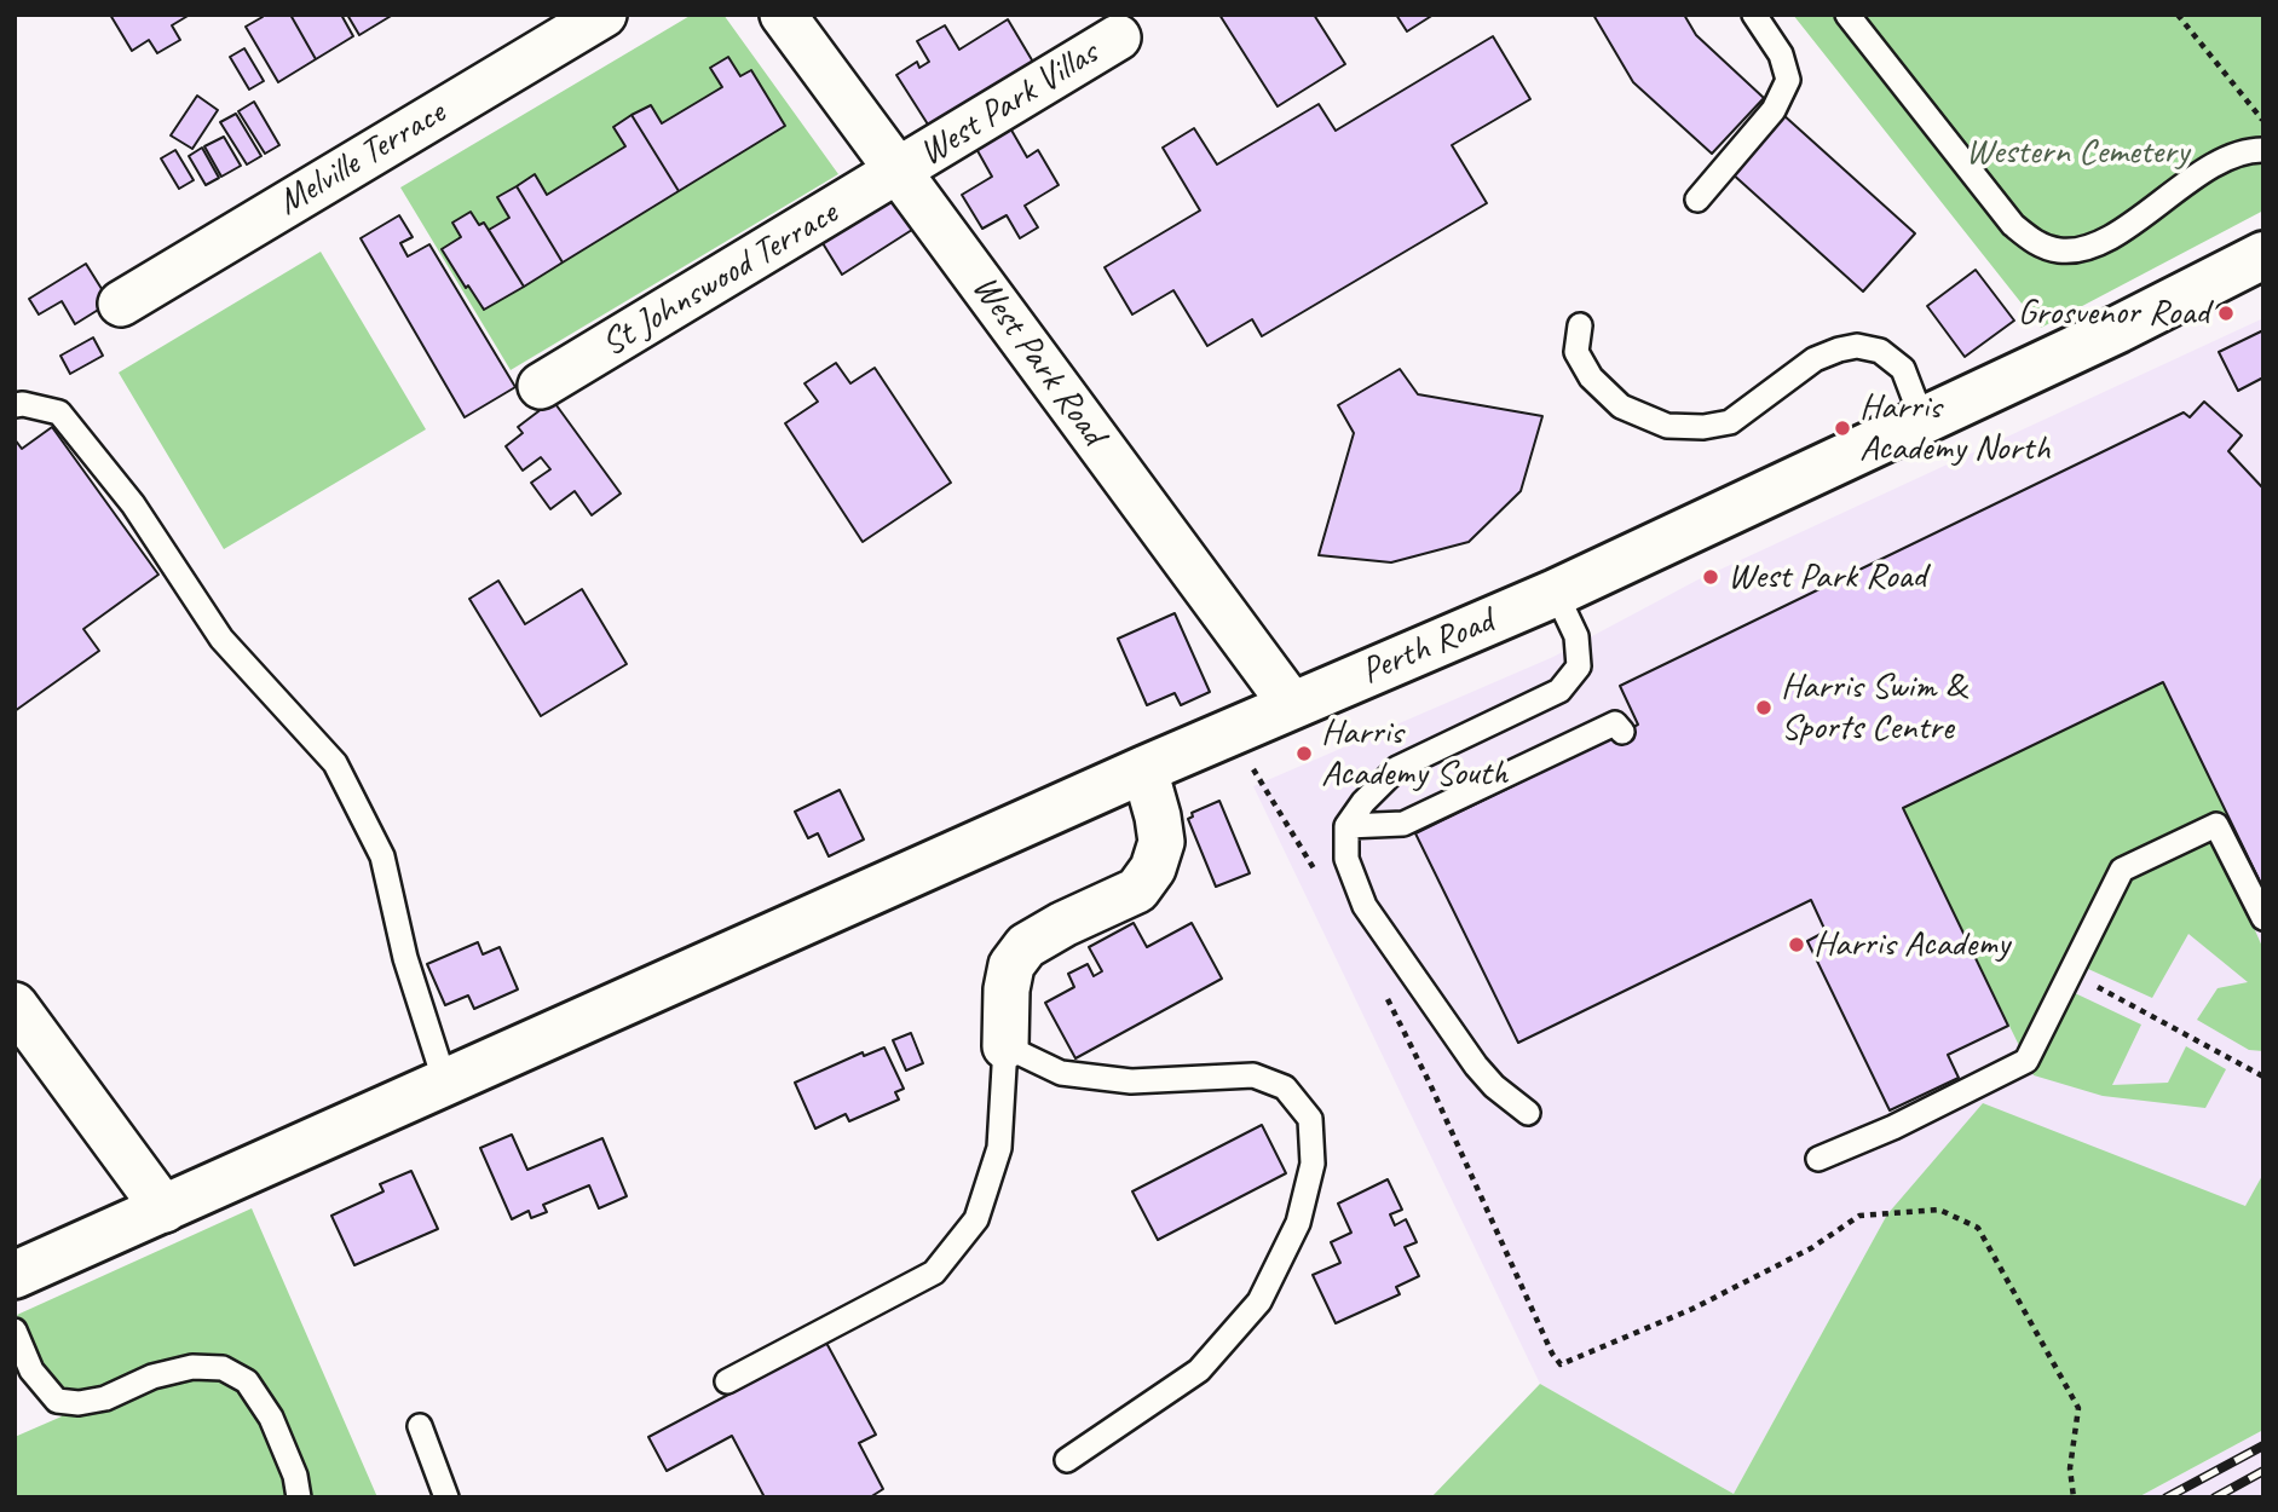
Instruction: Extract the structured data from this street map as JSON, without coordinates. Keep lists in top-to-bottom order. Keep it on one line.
{"streets":{"street":["West Park Villas","Melville Terrace","St Johnswood Terrace","West Park Road","Perth Road"]},"crossings":[["West Park Villas","St Johnswood Terrace"],["West Park Villas","West Park Road"],["St Johnswood Terrace","West Park Road"],["West Park Road","Perth Road"]],"parks":["Western Cemetery"],"places":["Grosvenor Road","Harris Academy North","West Park Road","Harris Swim & Sports Centre","Harris Academy South","Harris Academy"]}
